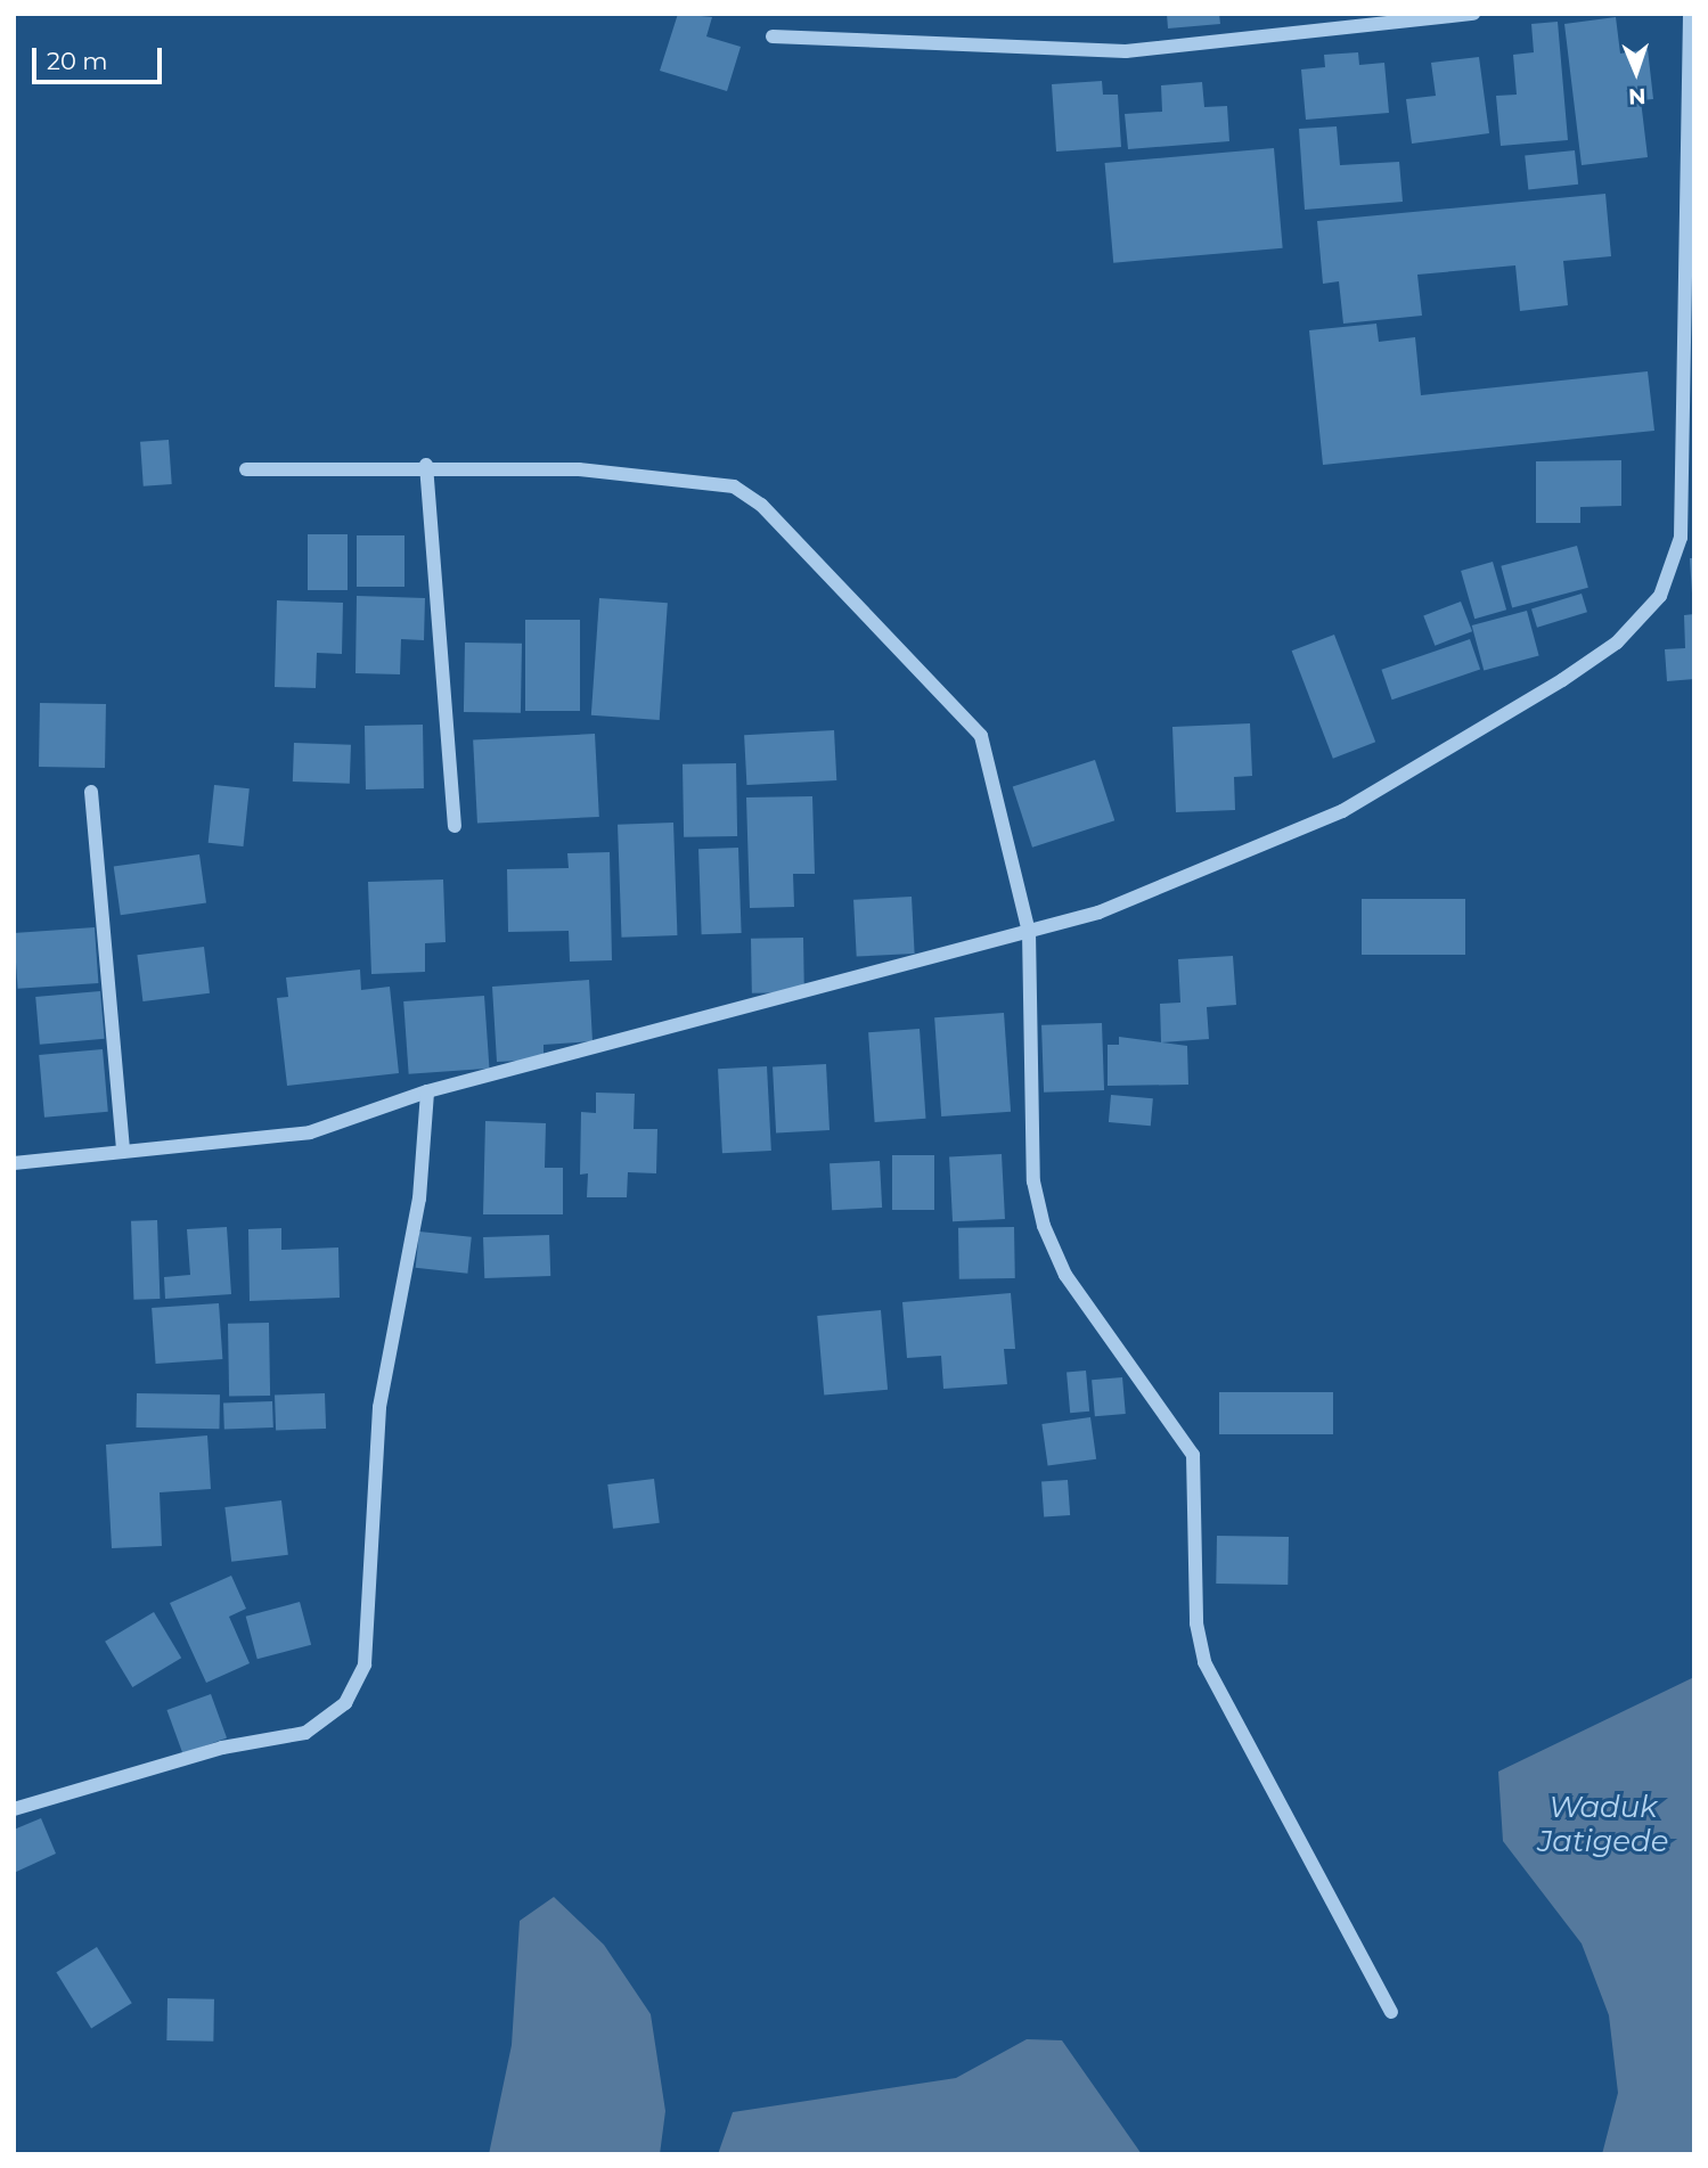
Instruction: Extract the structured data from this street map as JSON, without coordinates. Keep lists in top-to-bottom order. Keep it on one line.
{"water":["Waduk Jatigede"],"scale_bar":"20 m","north":"bottom"}
